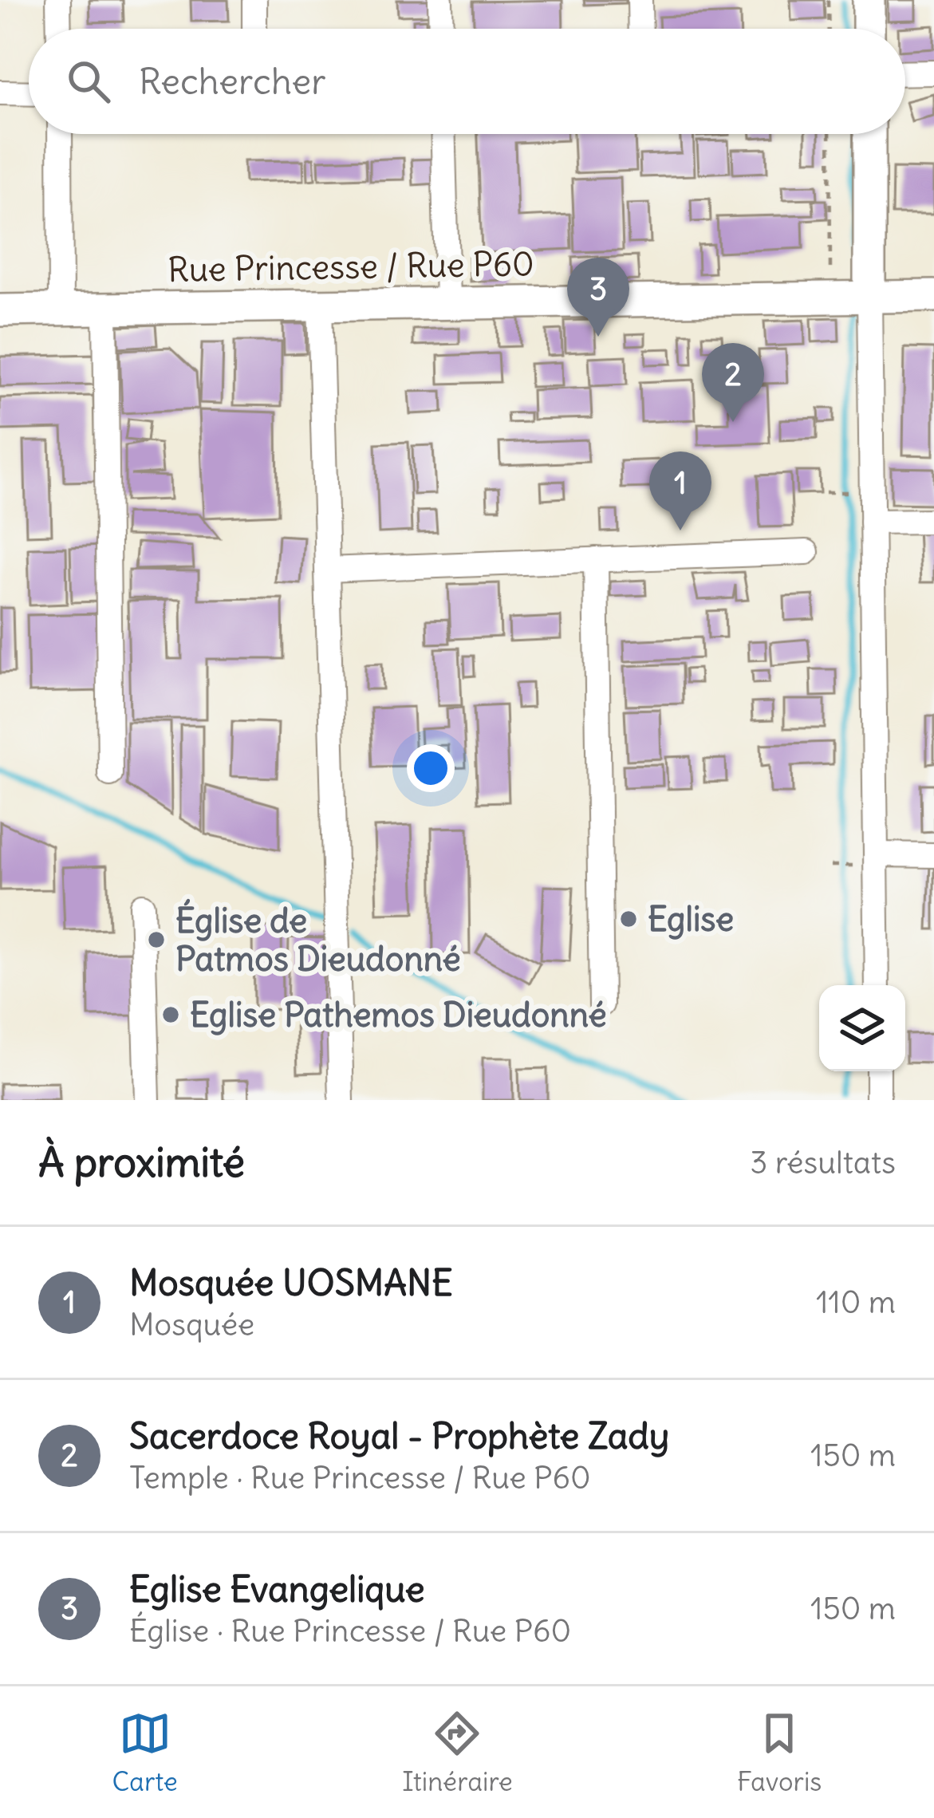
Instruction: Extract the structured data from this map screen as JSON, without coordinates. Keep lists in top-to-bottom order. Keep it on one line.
{"streets":{"street":["Rue Princesse / Rue P60"]},"places":["Eglise","Église de Patmos Dieudonné","Eglise Pathemos Dieudonné"],"page":{"search":"Rechercher","pins":["3","2","1"],"heading":["À proximité","3 résultats"],"list":[{"mark":"1","name":"Mosquée UOSMANE","note":"Mosquée","value":"110 m"},{"mark":"2","name":"Sacerdoce Royal - Prophète Zady","note":"Temple · Rue Princesse / Rue P60","value":"150 m"},{"mark":"3","name":"Eglise Evangelique","note":"Église · Rue Princesse / Rue P60","value":"150 m"}],"nav":["Carte","Itinéraire","Favoris"]}}
